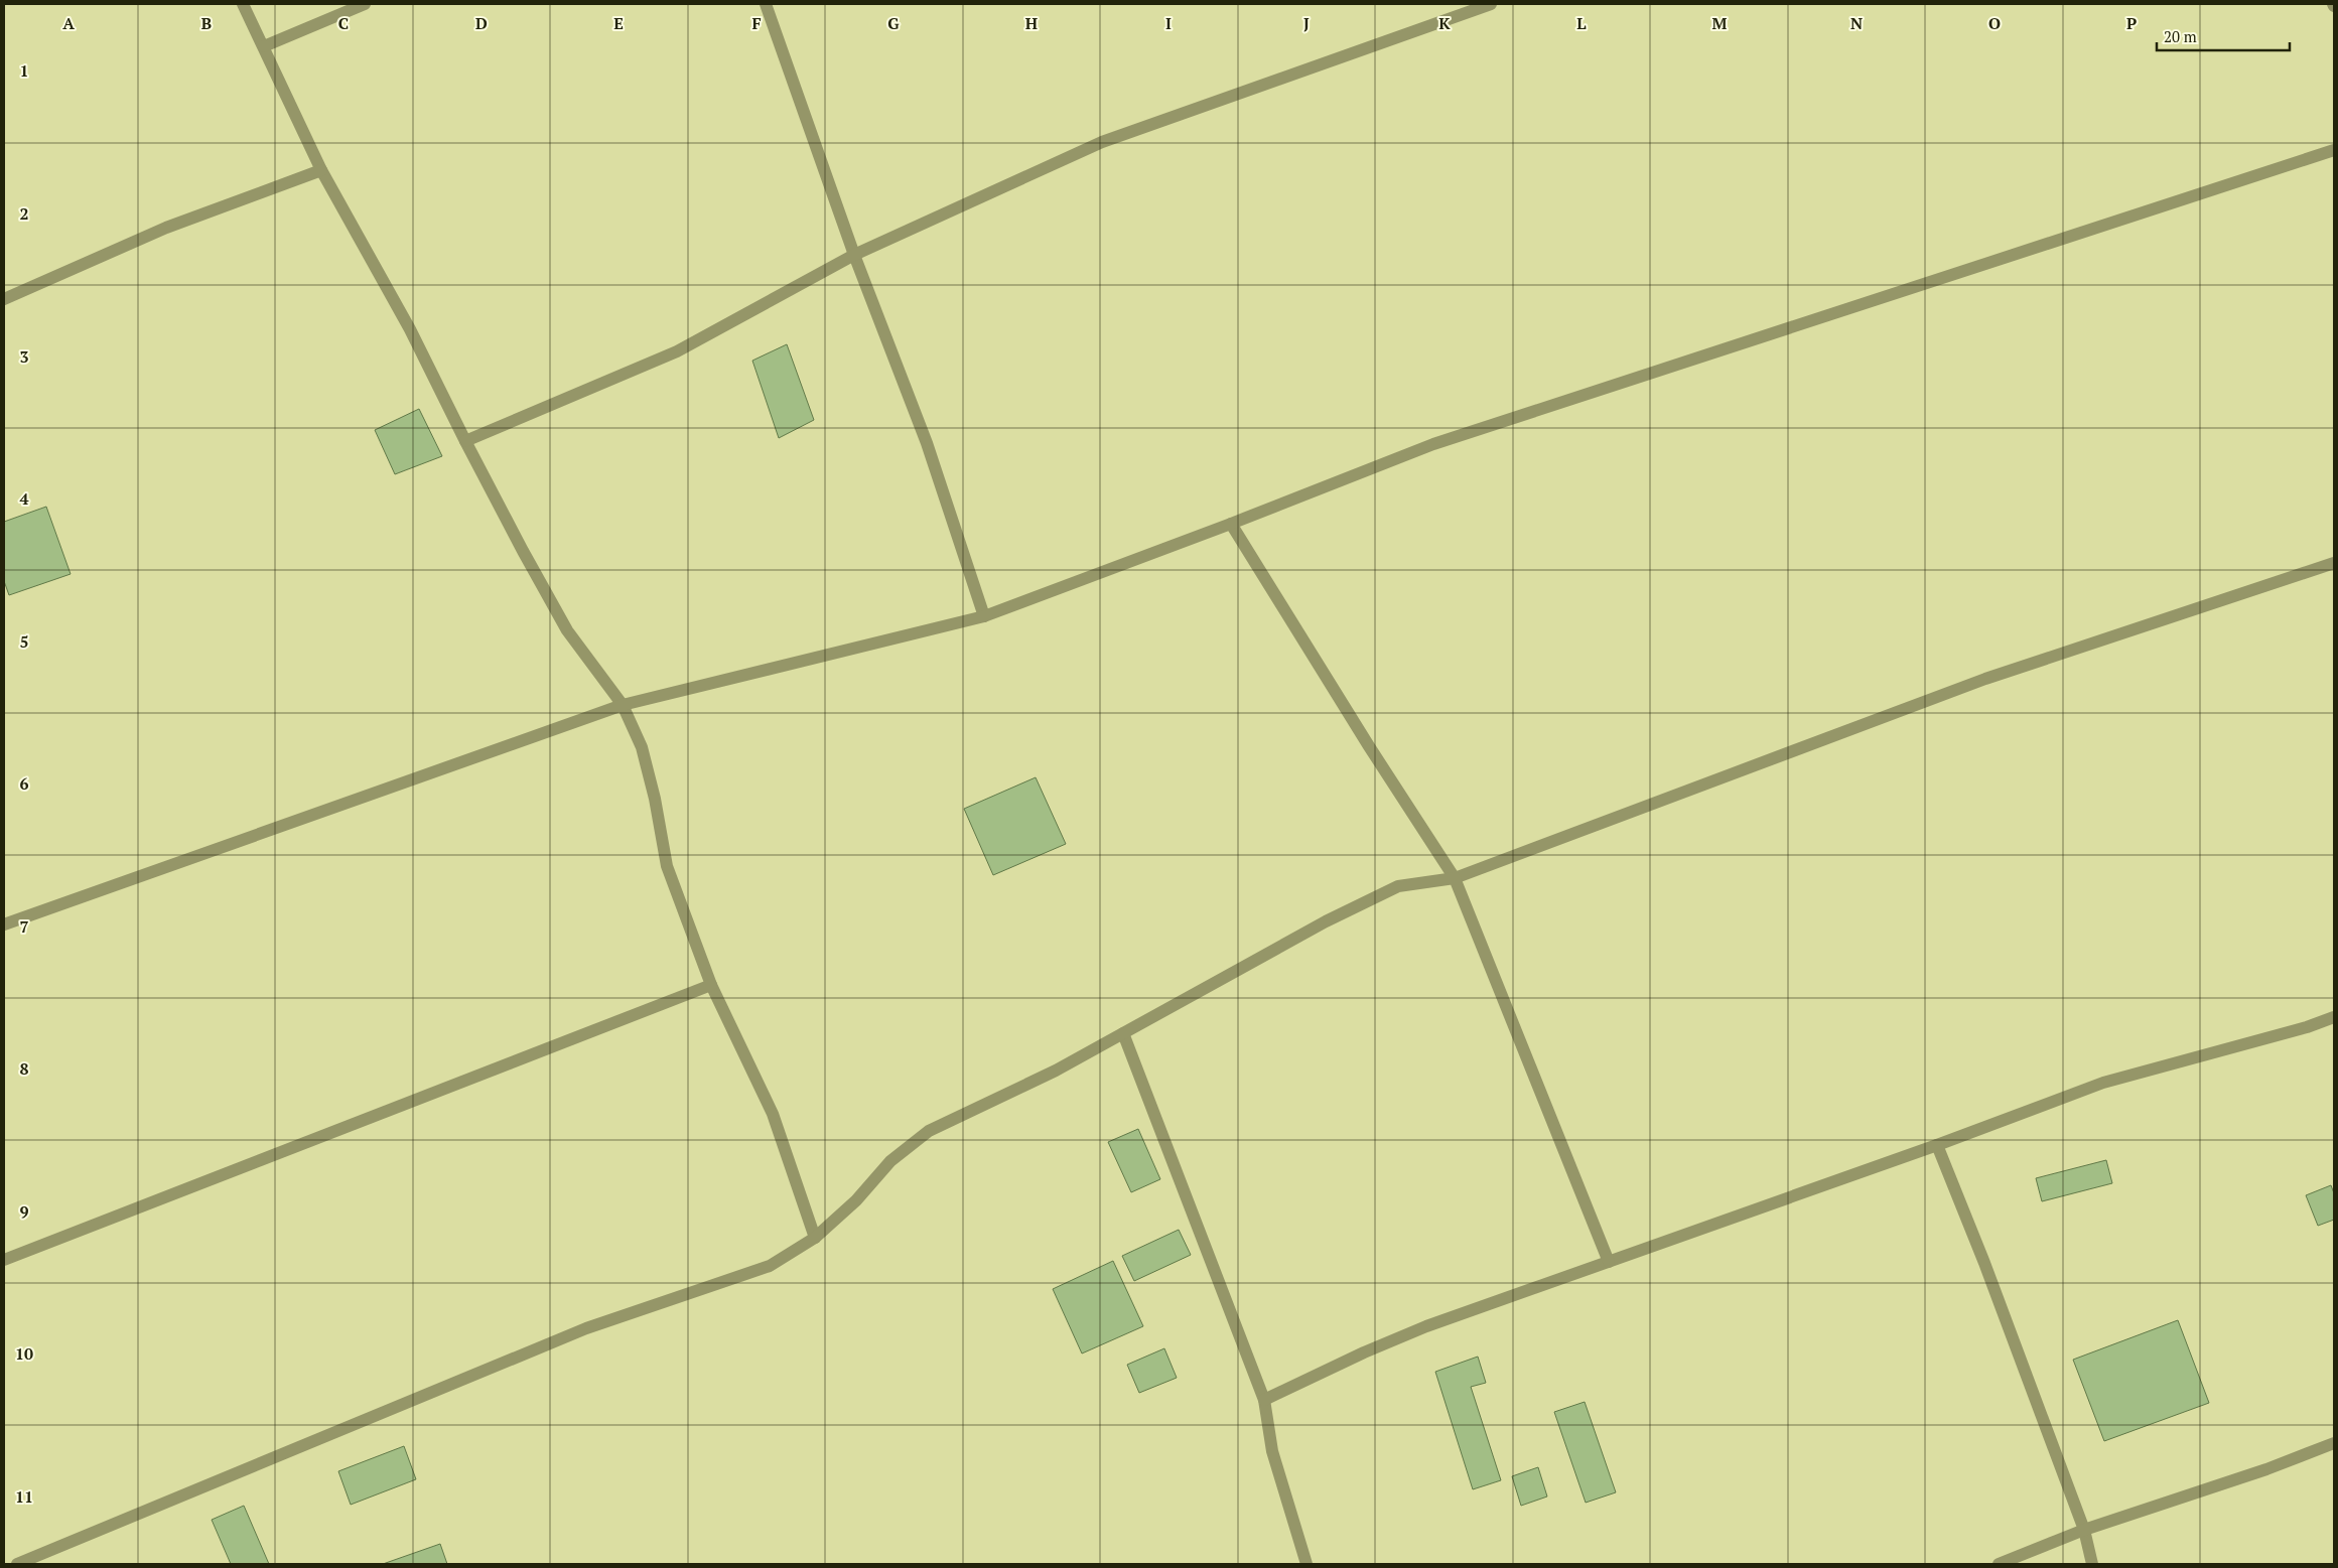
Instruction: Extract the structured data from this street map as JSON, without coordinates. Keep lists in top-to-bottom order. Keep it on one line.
{"scale_bar":"20 m","grid":{"columns":["A","B","C","D","E","F","G","H","I","J","K","L","M","N","O","P"],"rows":["1","2","3","4","5","6","7","8","9","10","11"]}}
